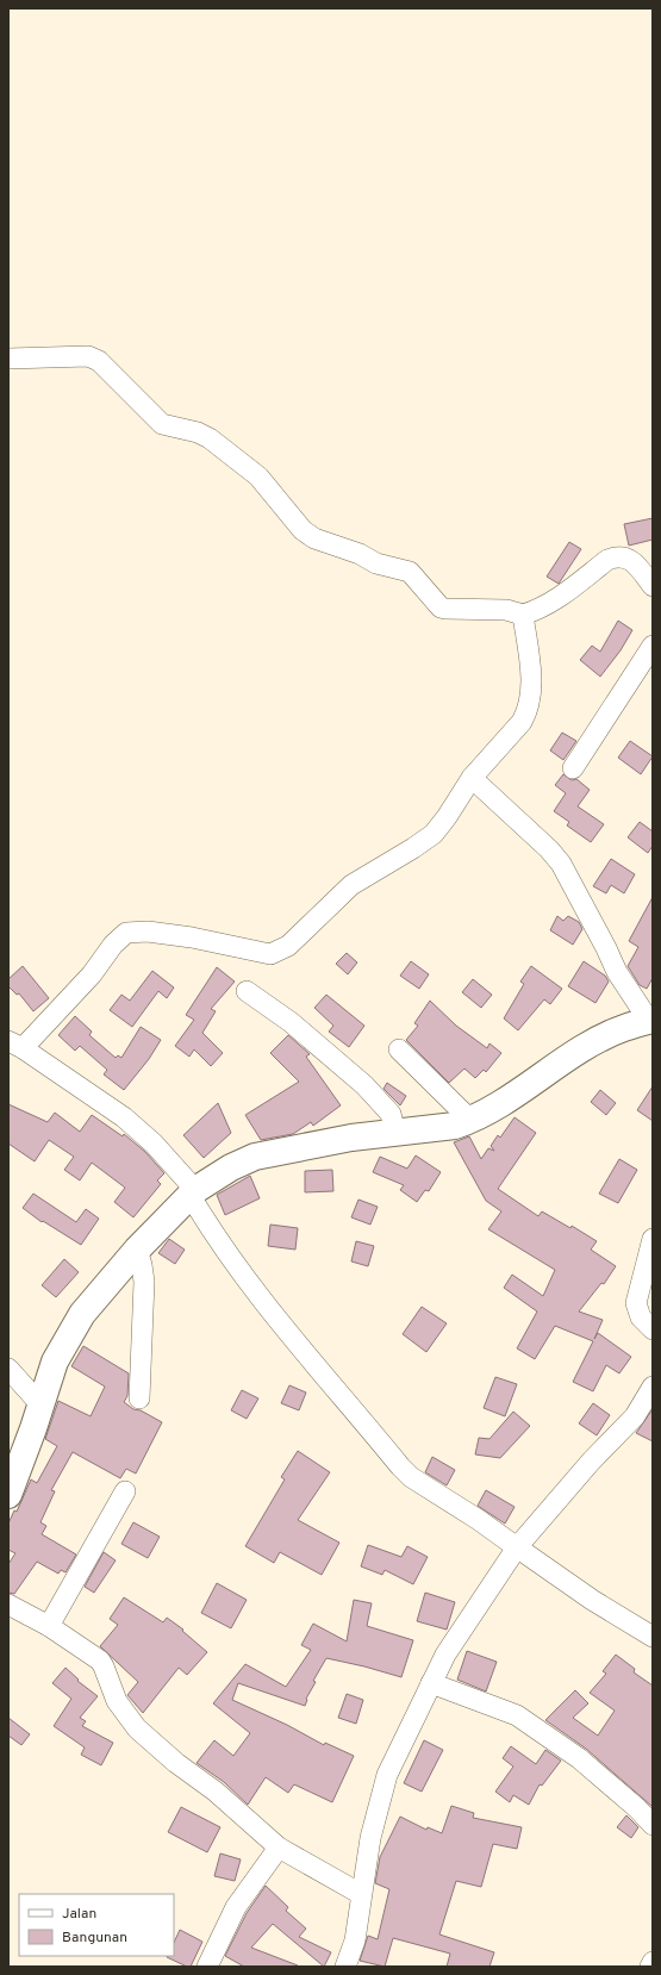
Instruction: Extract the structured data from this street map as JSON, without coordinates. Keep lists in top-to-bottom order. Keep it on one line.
{"legend":["Jalan","Bangunan"]}
